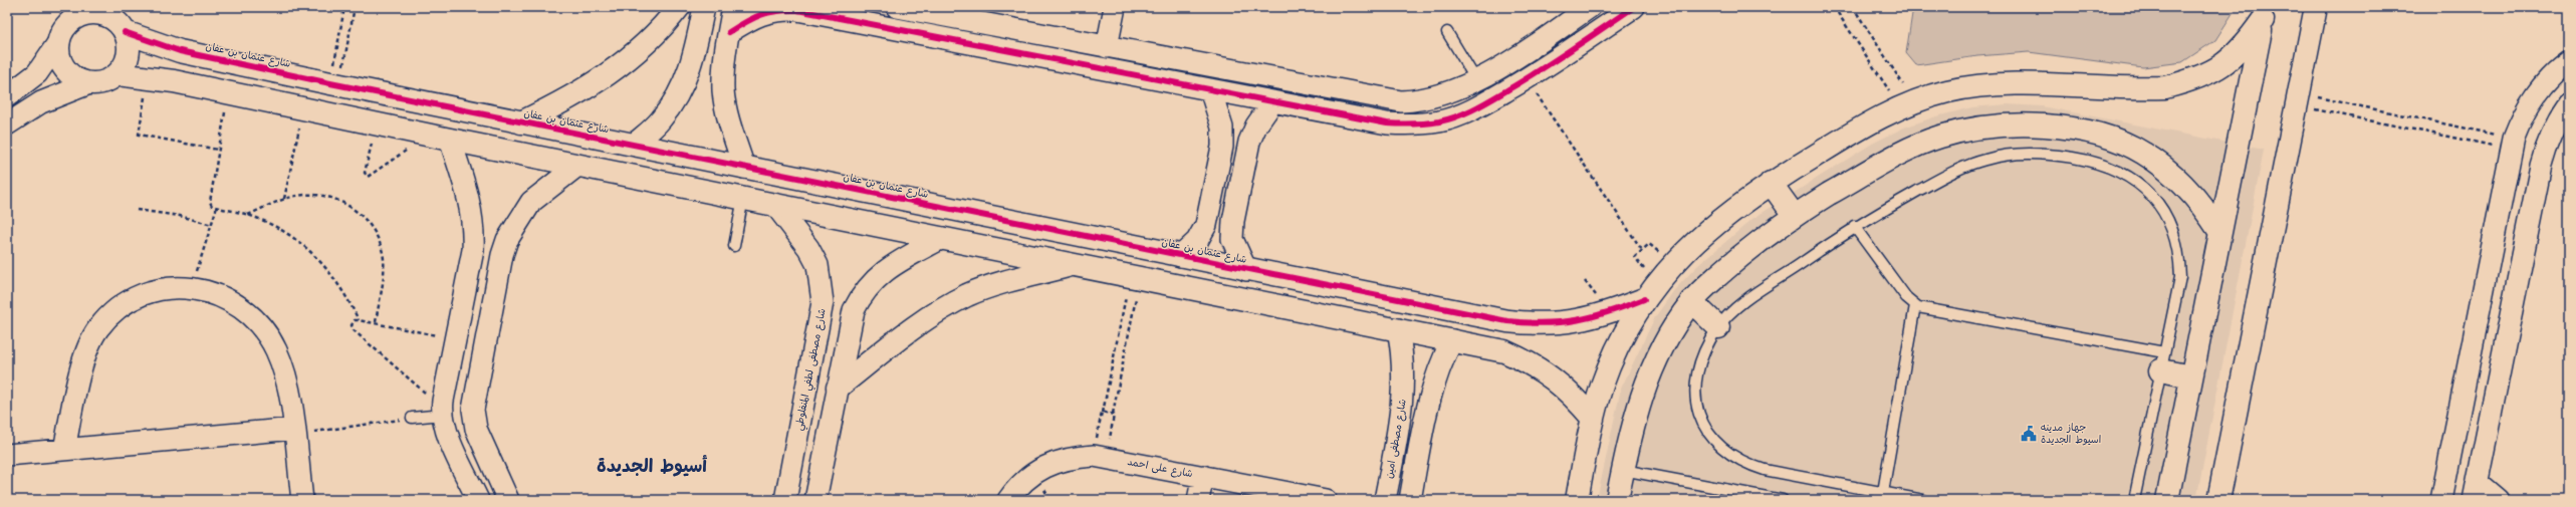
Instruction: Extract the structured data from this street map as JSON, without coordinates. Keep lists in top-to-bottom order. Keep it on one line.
{"streets":{"street":["شارع عثمان بن عفان","شارع مصطفى لطفي المنفلوطي","شارع مصطفى امين","شارع على احمد"]},"districts":["أسيوط الجديدة"],"places":{"public building":["جهاز مدينه اسيوط الجديدة"]}}
